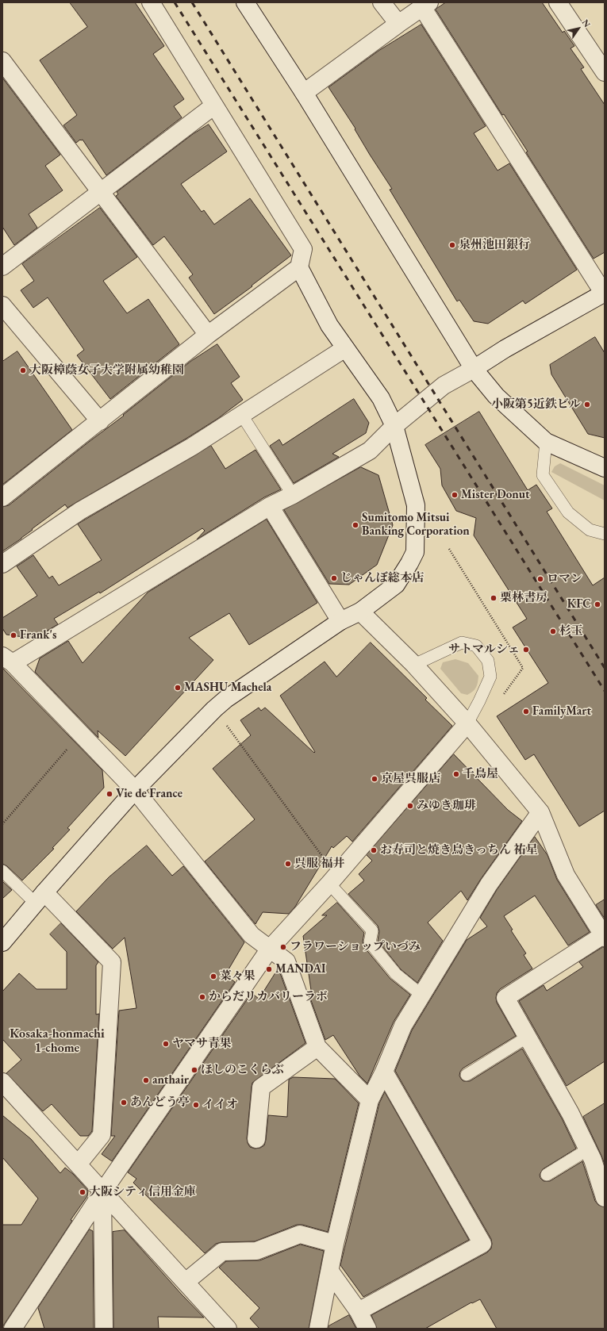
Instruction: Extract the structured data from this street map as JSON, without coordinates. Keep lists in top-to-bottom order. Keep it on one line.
{"districts":["Kosaka-honmachi 1-chome"],"places":["泉州池田銀行","大阪樟蔭女子大学附属幼稚園","小阪第5近鉄ビル","Mister Donut","Sumitomo Mitsui Banking Corporation","じゃんぼ総本店","ロマン","栗林書房","KFC","杉玉","Frank's","サトマルシェ","MASHU Machela","FamilyMart","千鳥屋","京屋呉服店","Vie de France","みゆき珈琲","お寿司と焼き鳥きっちん 祐星","呉服 福井","フラワーショップいづみ","MANDAI","菜々果","からだリカバリーラボ","ヤマサ青果","ほしのこくらぶ","anthair","あんどう亭","イイオ","大阪シティ信用金庫"],"north":"top right"}
